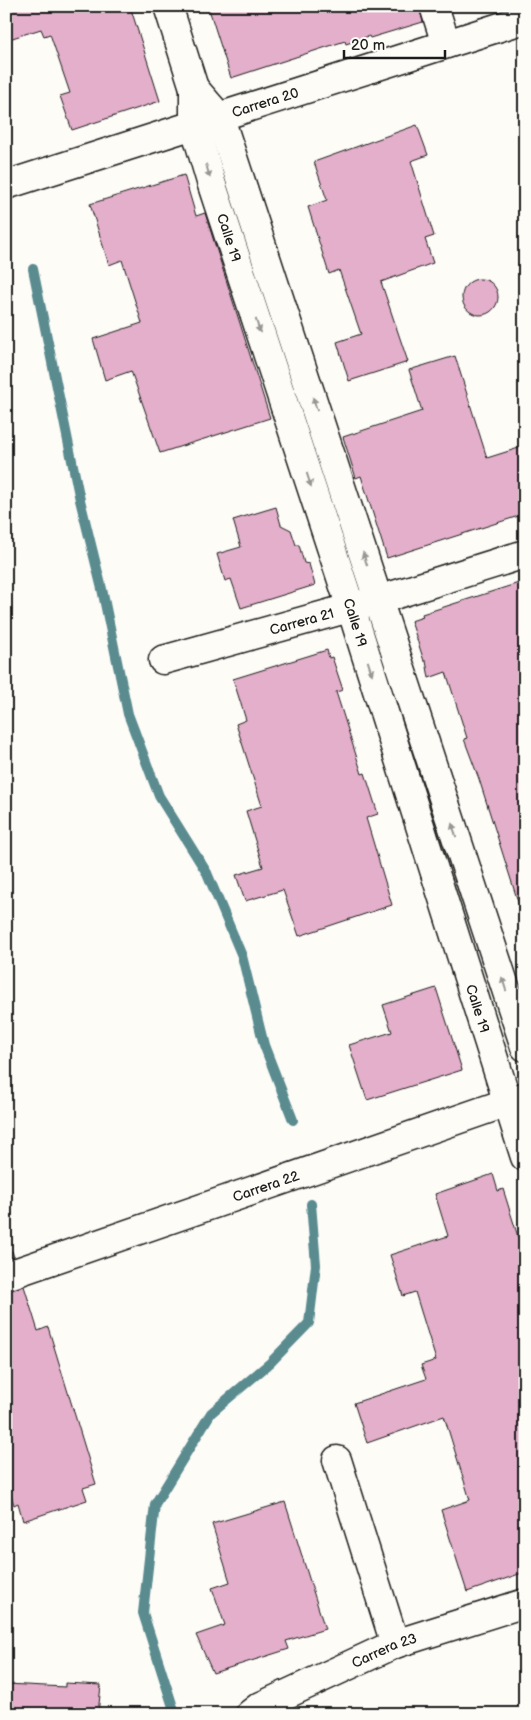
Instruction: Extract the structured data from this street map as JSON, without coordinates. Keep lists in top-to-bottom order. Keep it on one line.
{"streets":{"street":["Carrera 20","Calle 19","Carrera 21","Carrera 22","Carrera 23"]},"crossings":[["Carrera 20","Calle 19"],["Calle 19","Carrera 21"],["Calle 19","Carrera 22"]],"scale_bar":"20 m"}
